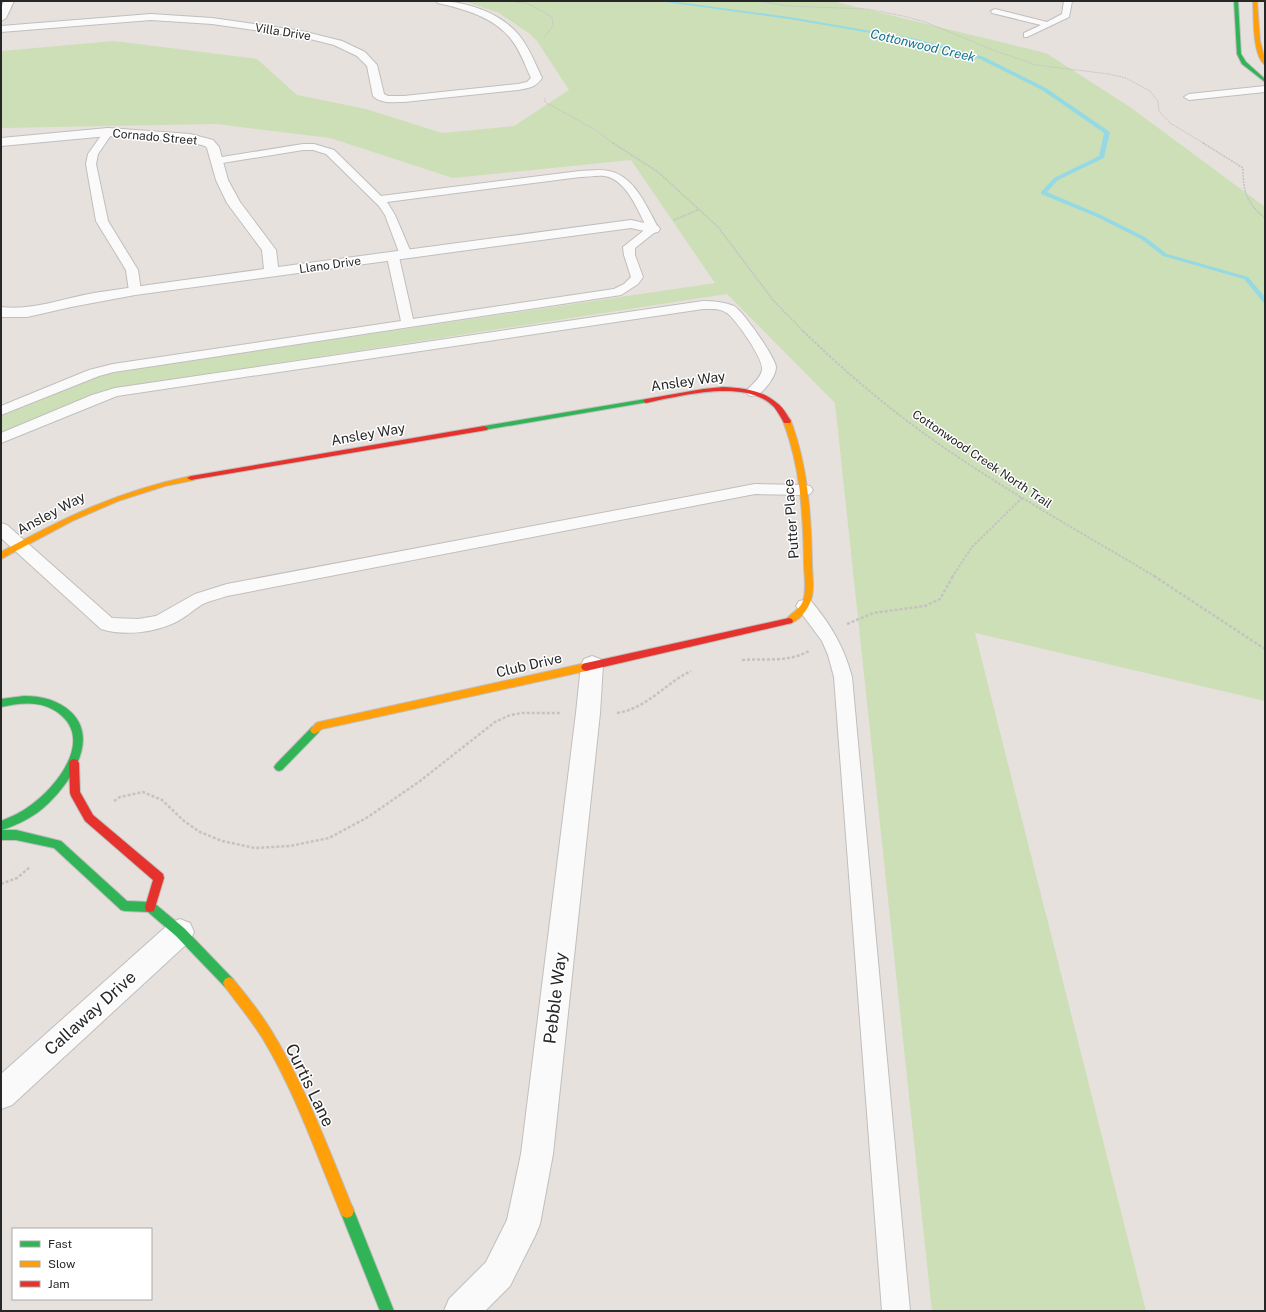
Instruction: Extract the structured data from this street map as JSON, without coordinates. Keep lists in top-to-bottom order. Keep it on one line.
{"streets":{"street":["Villa Drive","Cornado Street","Llano Drive","Ansley Way","Putter Place","Club Drive","Pebble Way","Callaway Drive","Curtis Lane"],"path":["Cottonwood Creek North Trail"]},"crossings":[["Cornado Street","Llano Drive"],["Ansley Way","Putter Place"],["Putter Place","Club Drive"],["Club Drive","Pebble Way"],["Callaway Drive","Curtis Lane"]],"water":["Cottonwood Creek"],"legend":["Fast","Slow","Jam"]}
